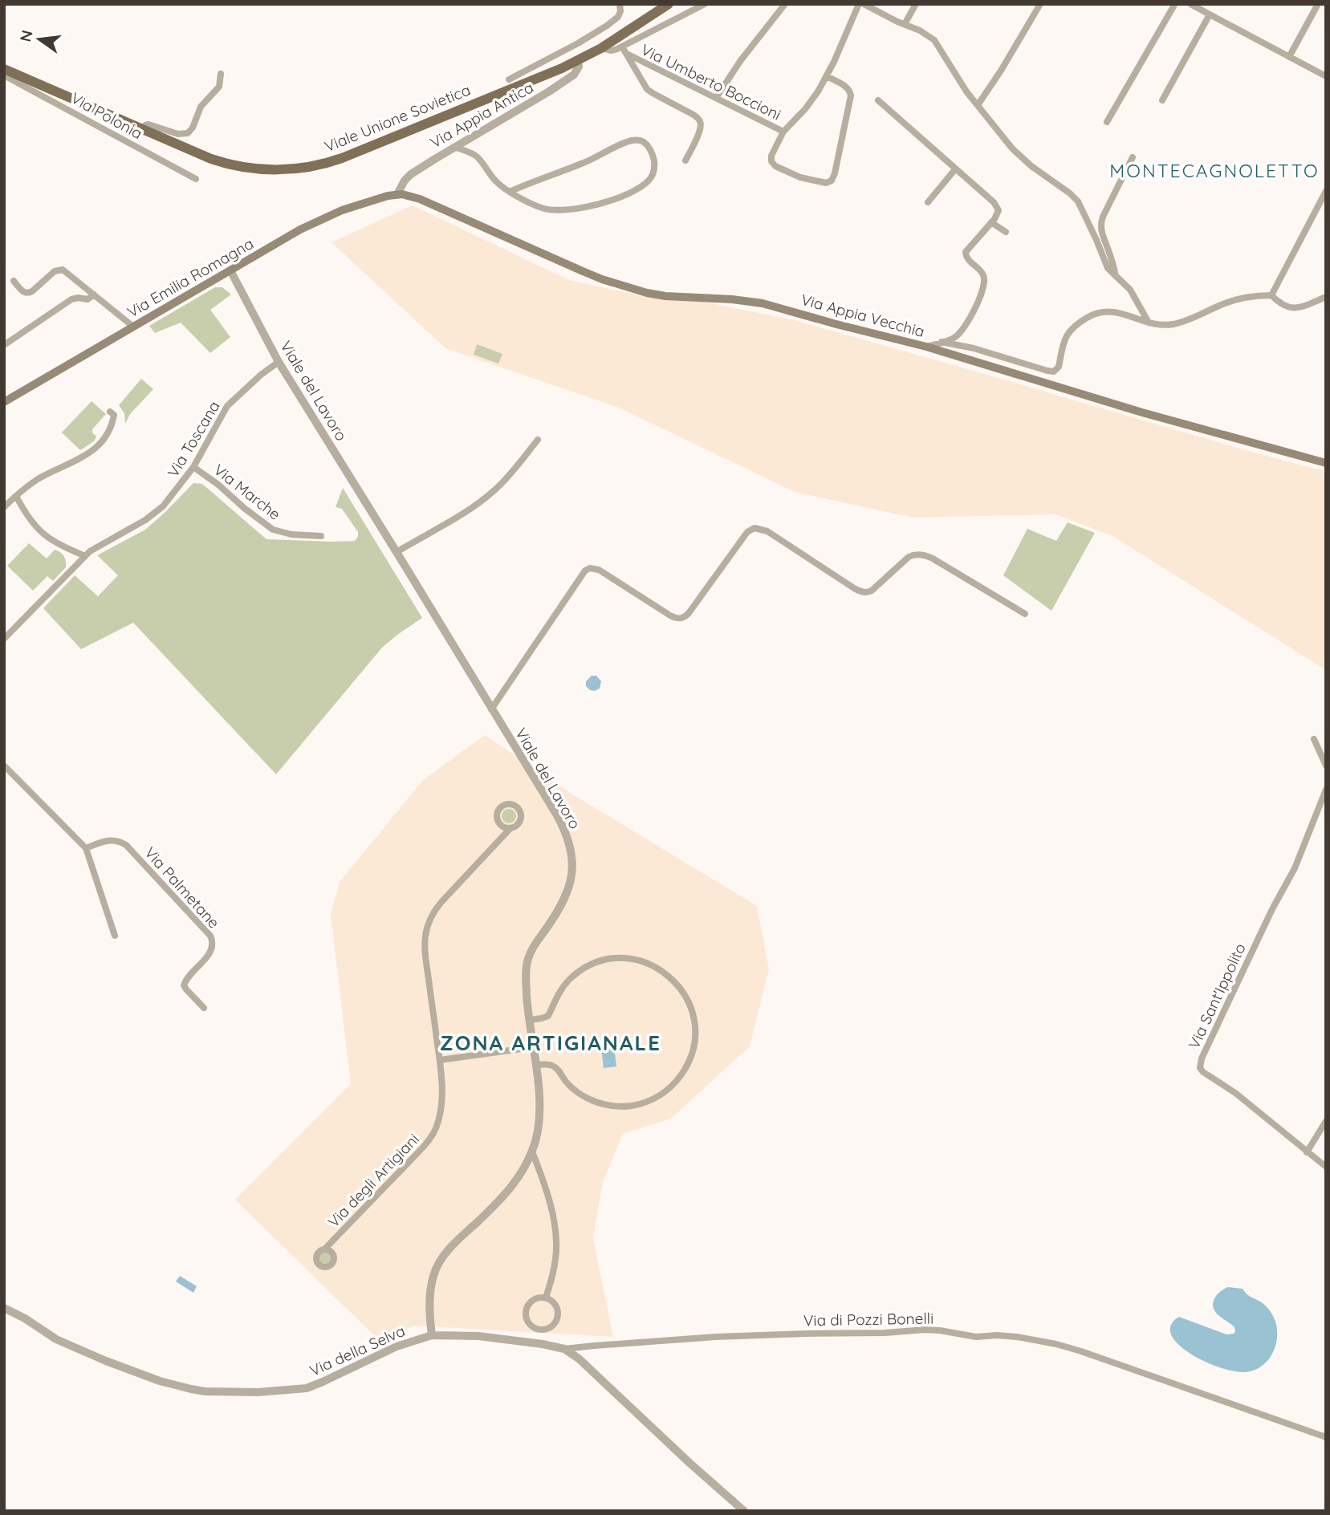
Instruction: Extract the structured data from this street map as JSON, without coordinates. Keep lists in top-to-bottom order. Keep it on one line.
{"streets":{"main road":["Viale Unione Sovietica","Via Emilia Romagna","Via Appia Vecchia"],"street":["Via Umberto Boccioni","Via Appia Antica","Via Polonia","Viale del Lavoro","Via Toscana","Via Marche","Via Palmetane","Via Sant'Ippolito","Via degli Artigiani","Via di Pozzi Bonelli","Via della Selva"]},"crossings":[["Via Appia Antica","Viale Unione Sovietica"],["Via Appia Antica","Via Emilia Romagna"],["Via Appia Antica","Via Appia Vecchia"],["Via Emilia Romagna","Via Appia Vecchia"],["Via Emilia Romagna","Viale del Lavoro"],["Viale del Lavoro","Via Toscana"],["Viale del Lavoro","Via della Selva"],["Via Toscana","Via Marche"],["Via di Pozzi Bonelli","Via della Selva"]],"districts":["MONTECAGNOLETTO","ZONA ARTIGIANALE"],"north":"left"}
